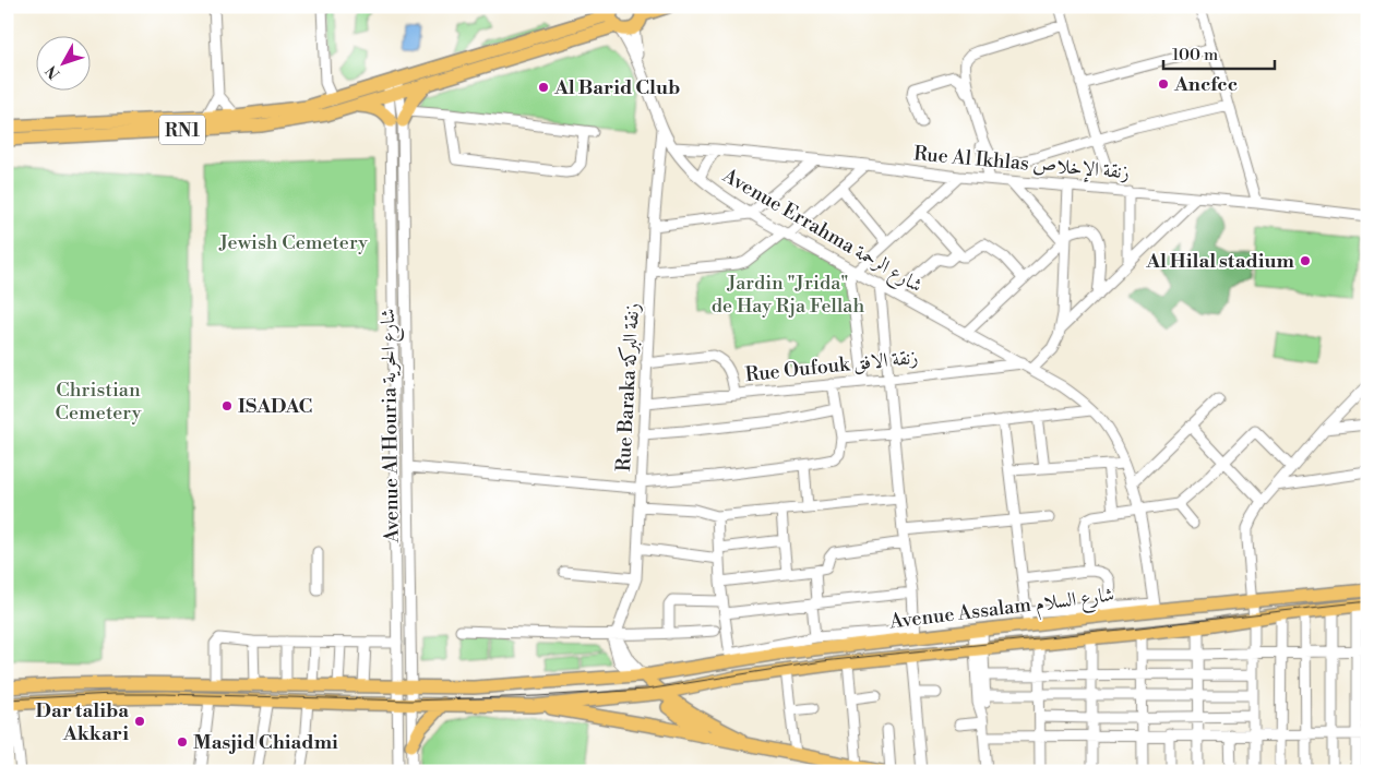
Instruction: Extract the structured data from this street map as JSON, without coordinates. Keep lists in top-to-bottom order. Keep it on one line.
{"streets":{"main road":["RN1","Avenue Assalam شارع السلام"],"street":["Rue Al Ikhlas زنقة الإخلاص","Avenue Errahma شارع الرحمة","Rue Oufouk زنقة الافق","Rue Baraka زنقة البركة","Avenue Al Houria شارع الحرية"]},"crossings":[["RN1","Avenue Errahma شارع الرحمة"],["RN1","Avenue Al Houria شارع الحرية"],["Rue Al Ikhlas زنقة الإخلاص","Avenue Errahma شارع الرحمة"],["Avenue Errahma شارع الرحمة","Rue Oufouk زنقة الافق"],["Avenue Errahma شارع الرحمة","Rue Baraka زنقة البركة"],["Avenue Errahma شارع الرحمة","Avenue Assalam شارع السلام"],["Rue Oufouk زنقة الافق","Rue Baraka زنقة البركة"],["Avenue Al Houria شارع الحرية","Avenue Assalam شارع السلام"]],"parks":["Jewish Cemetery","Jardin \"Jrida\" de Hay Rja Fellah","Christian Cemetery"],"places":["Ancfcc","Al Barid Club","Al Hilal stadium","ISADAC","Dar taliba Akkari","Masjid Chiadmi"],"scale_bar":"100 m","north":"bottom left"}
